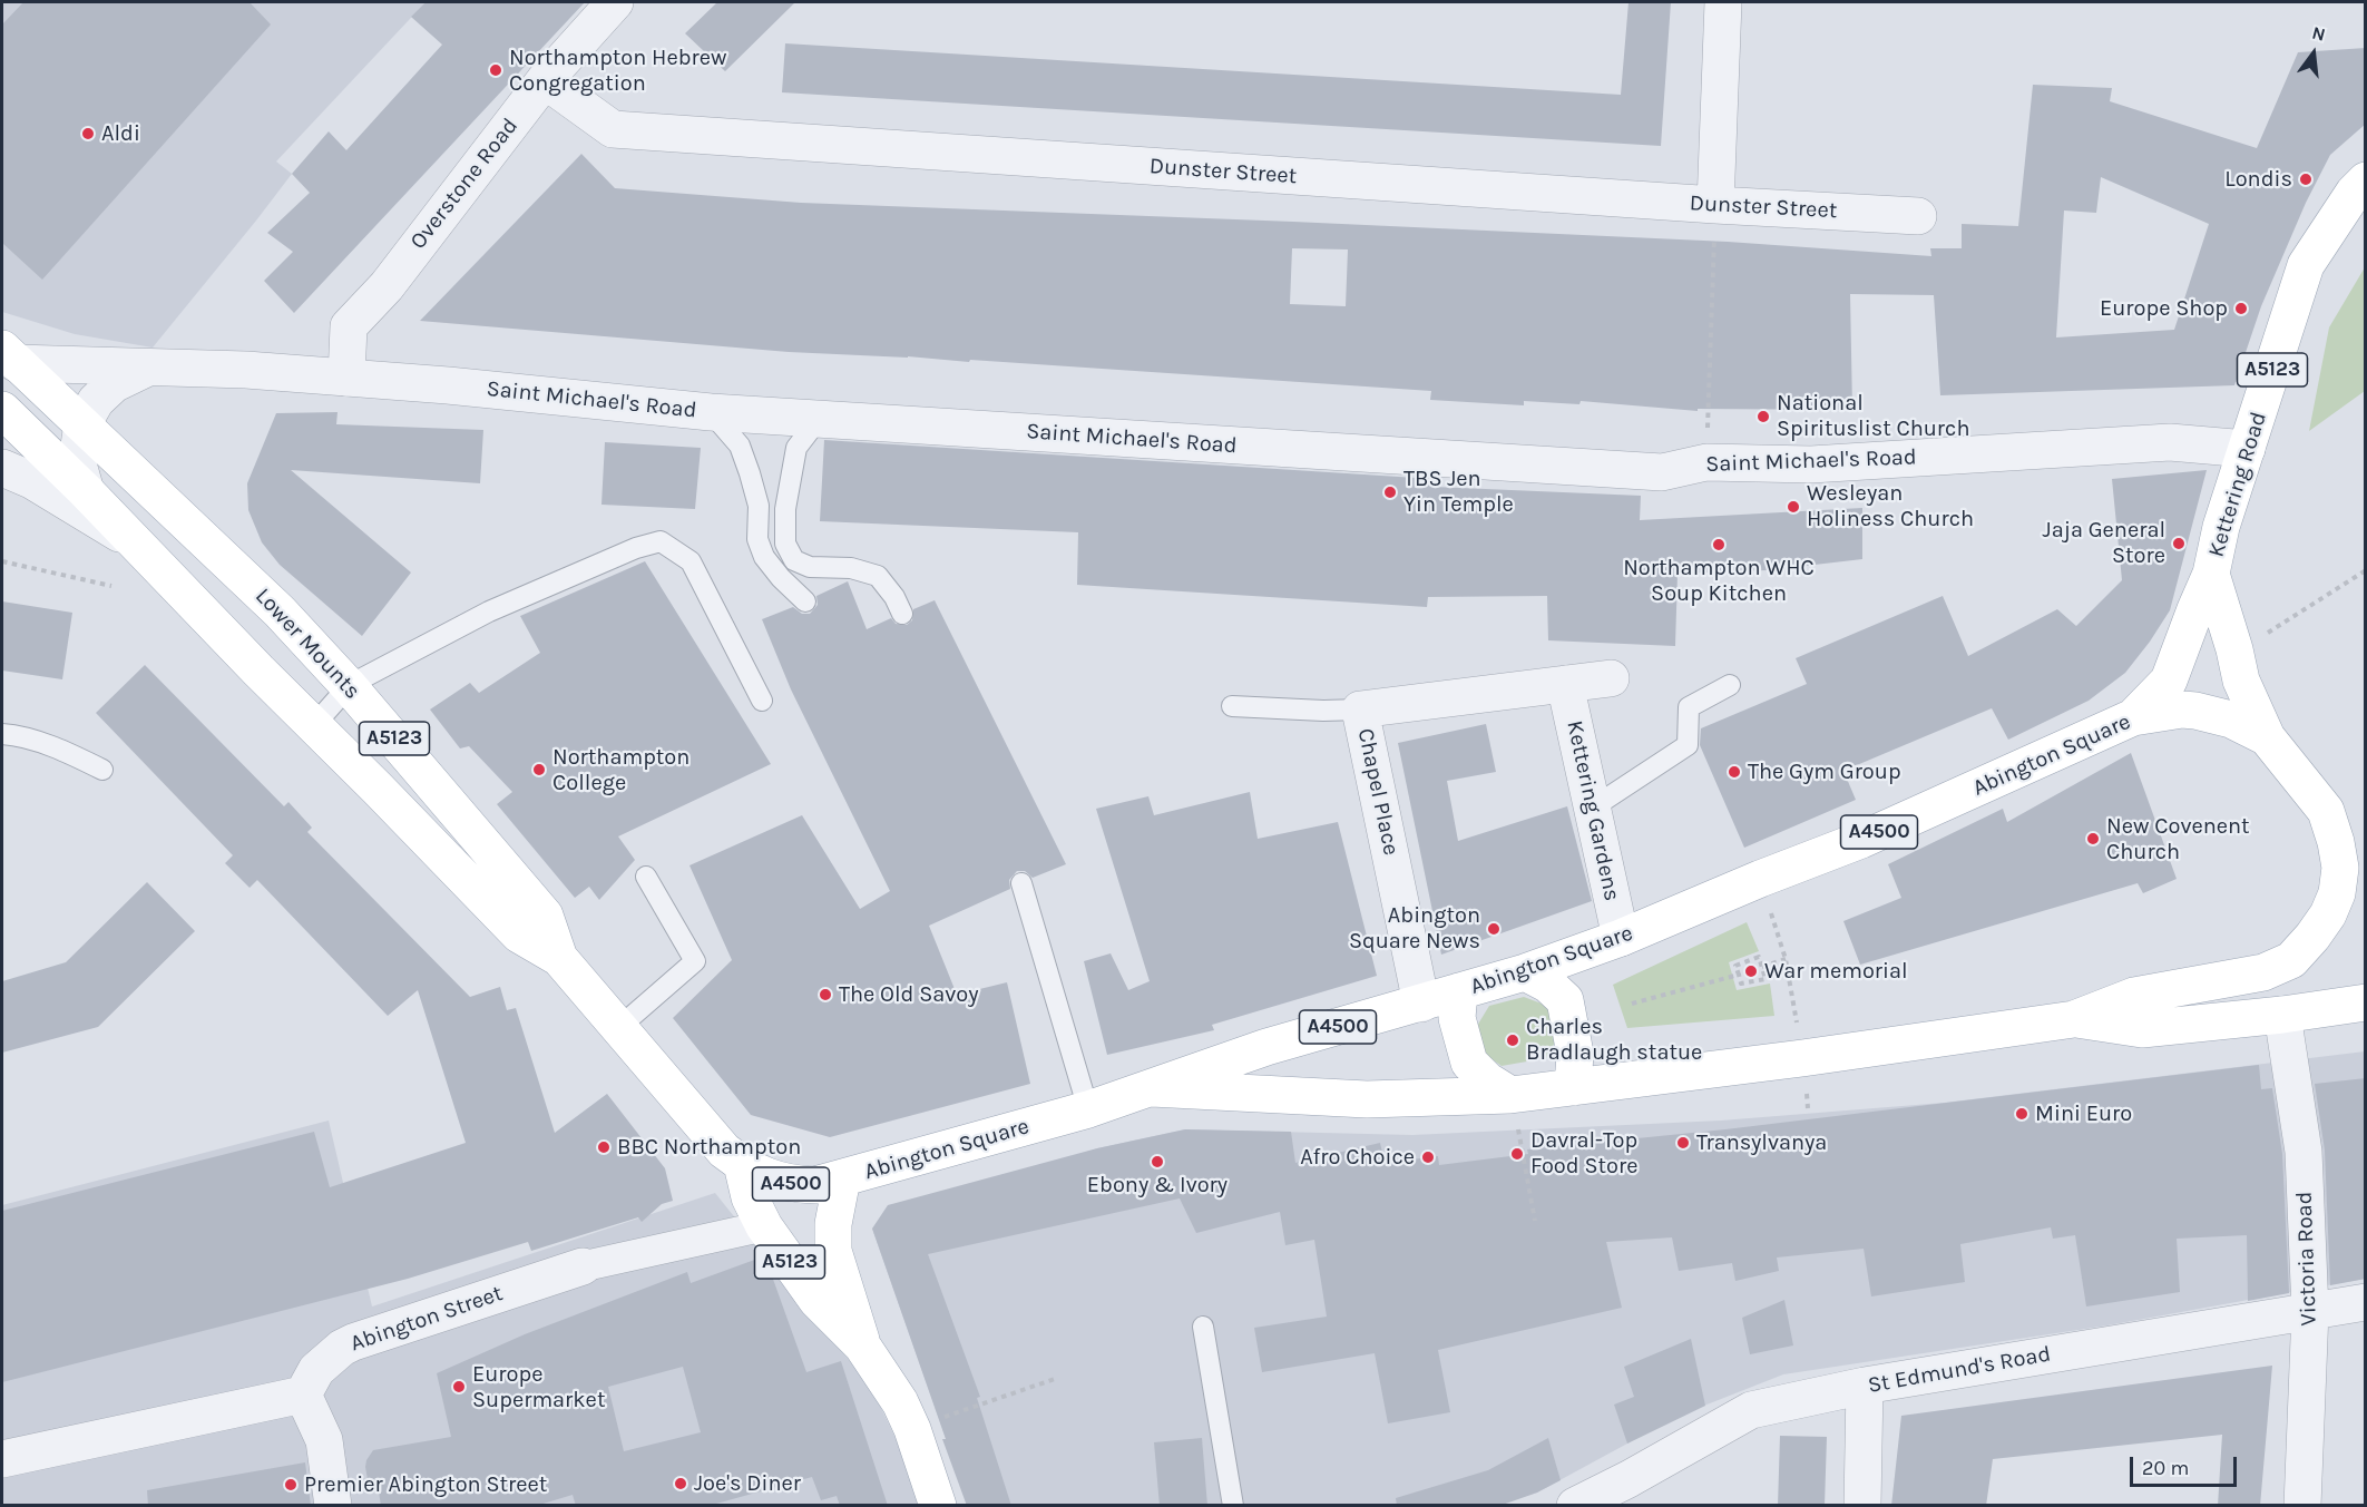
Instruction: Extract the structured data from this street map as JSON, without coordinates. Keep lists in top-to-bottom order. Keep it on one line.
{"streets":{"main road":["A5123","Kettering Road","Lower Mounts","Abington Square","A4500"],"street":["Dunster Street","Overstone Road","Saint Michael's Road","Chapel Place","Kettering Gardens","Victoria Road","Abington Street","St Edmund's Road"]},"crossings":[["Dunster Street","Overstone Road"],["Overstone Road","Saint Michael's Road"],["A5123","Kettering Road"],["A5123","Lower Mounts"],["A5123","Abington Square"],["A5123","A4500"],["Saint Michael's Road","Kettering Road"],["Saint Michael's Road","Lower Mounts"],["Lower Mounts","Abington Square"],["Abington Square","Chapel Place"],["Abington Square","Kettering Gardens"],["Abington Square","A4500"],["Chapel Place","Kettering Gardens"],["A4500","Victoria Road"],["Victoria Road","St Edmund's Road"]],"places":["Northampton Hebrew Congregation","Aldi","Londis","Europe Shop","National Spirituslist Church","TBS Jen Yin Temple","Wesleyan Holiness Church","Jaja General Store","Northampton WHC Soup Kitchen","Northampton College","The Gym Group","New Covenent Church","Abington Square News","War memorial","The Old Savoy","Charles Bradlaugh statue","Mini Euro","Transylvanya","BBC Northampton","Davral-Top Food Store","Afro Choice","Ebony & Ivory","Europe Supermarket","Joe's Diner","Premier Abington Street"],"scale_bar":"20 m","north":"top"}
